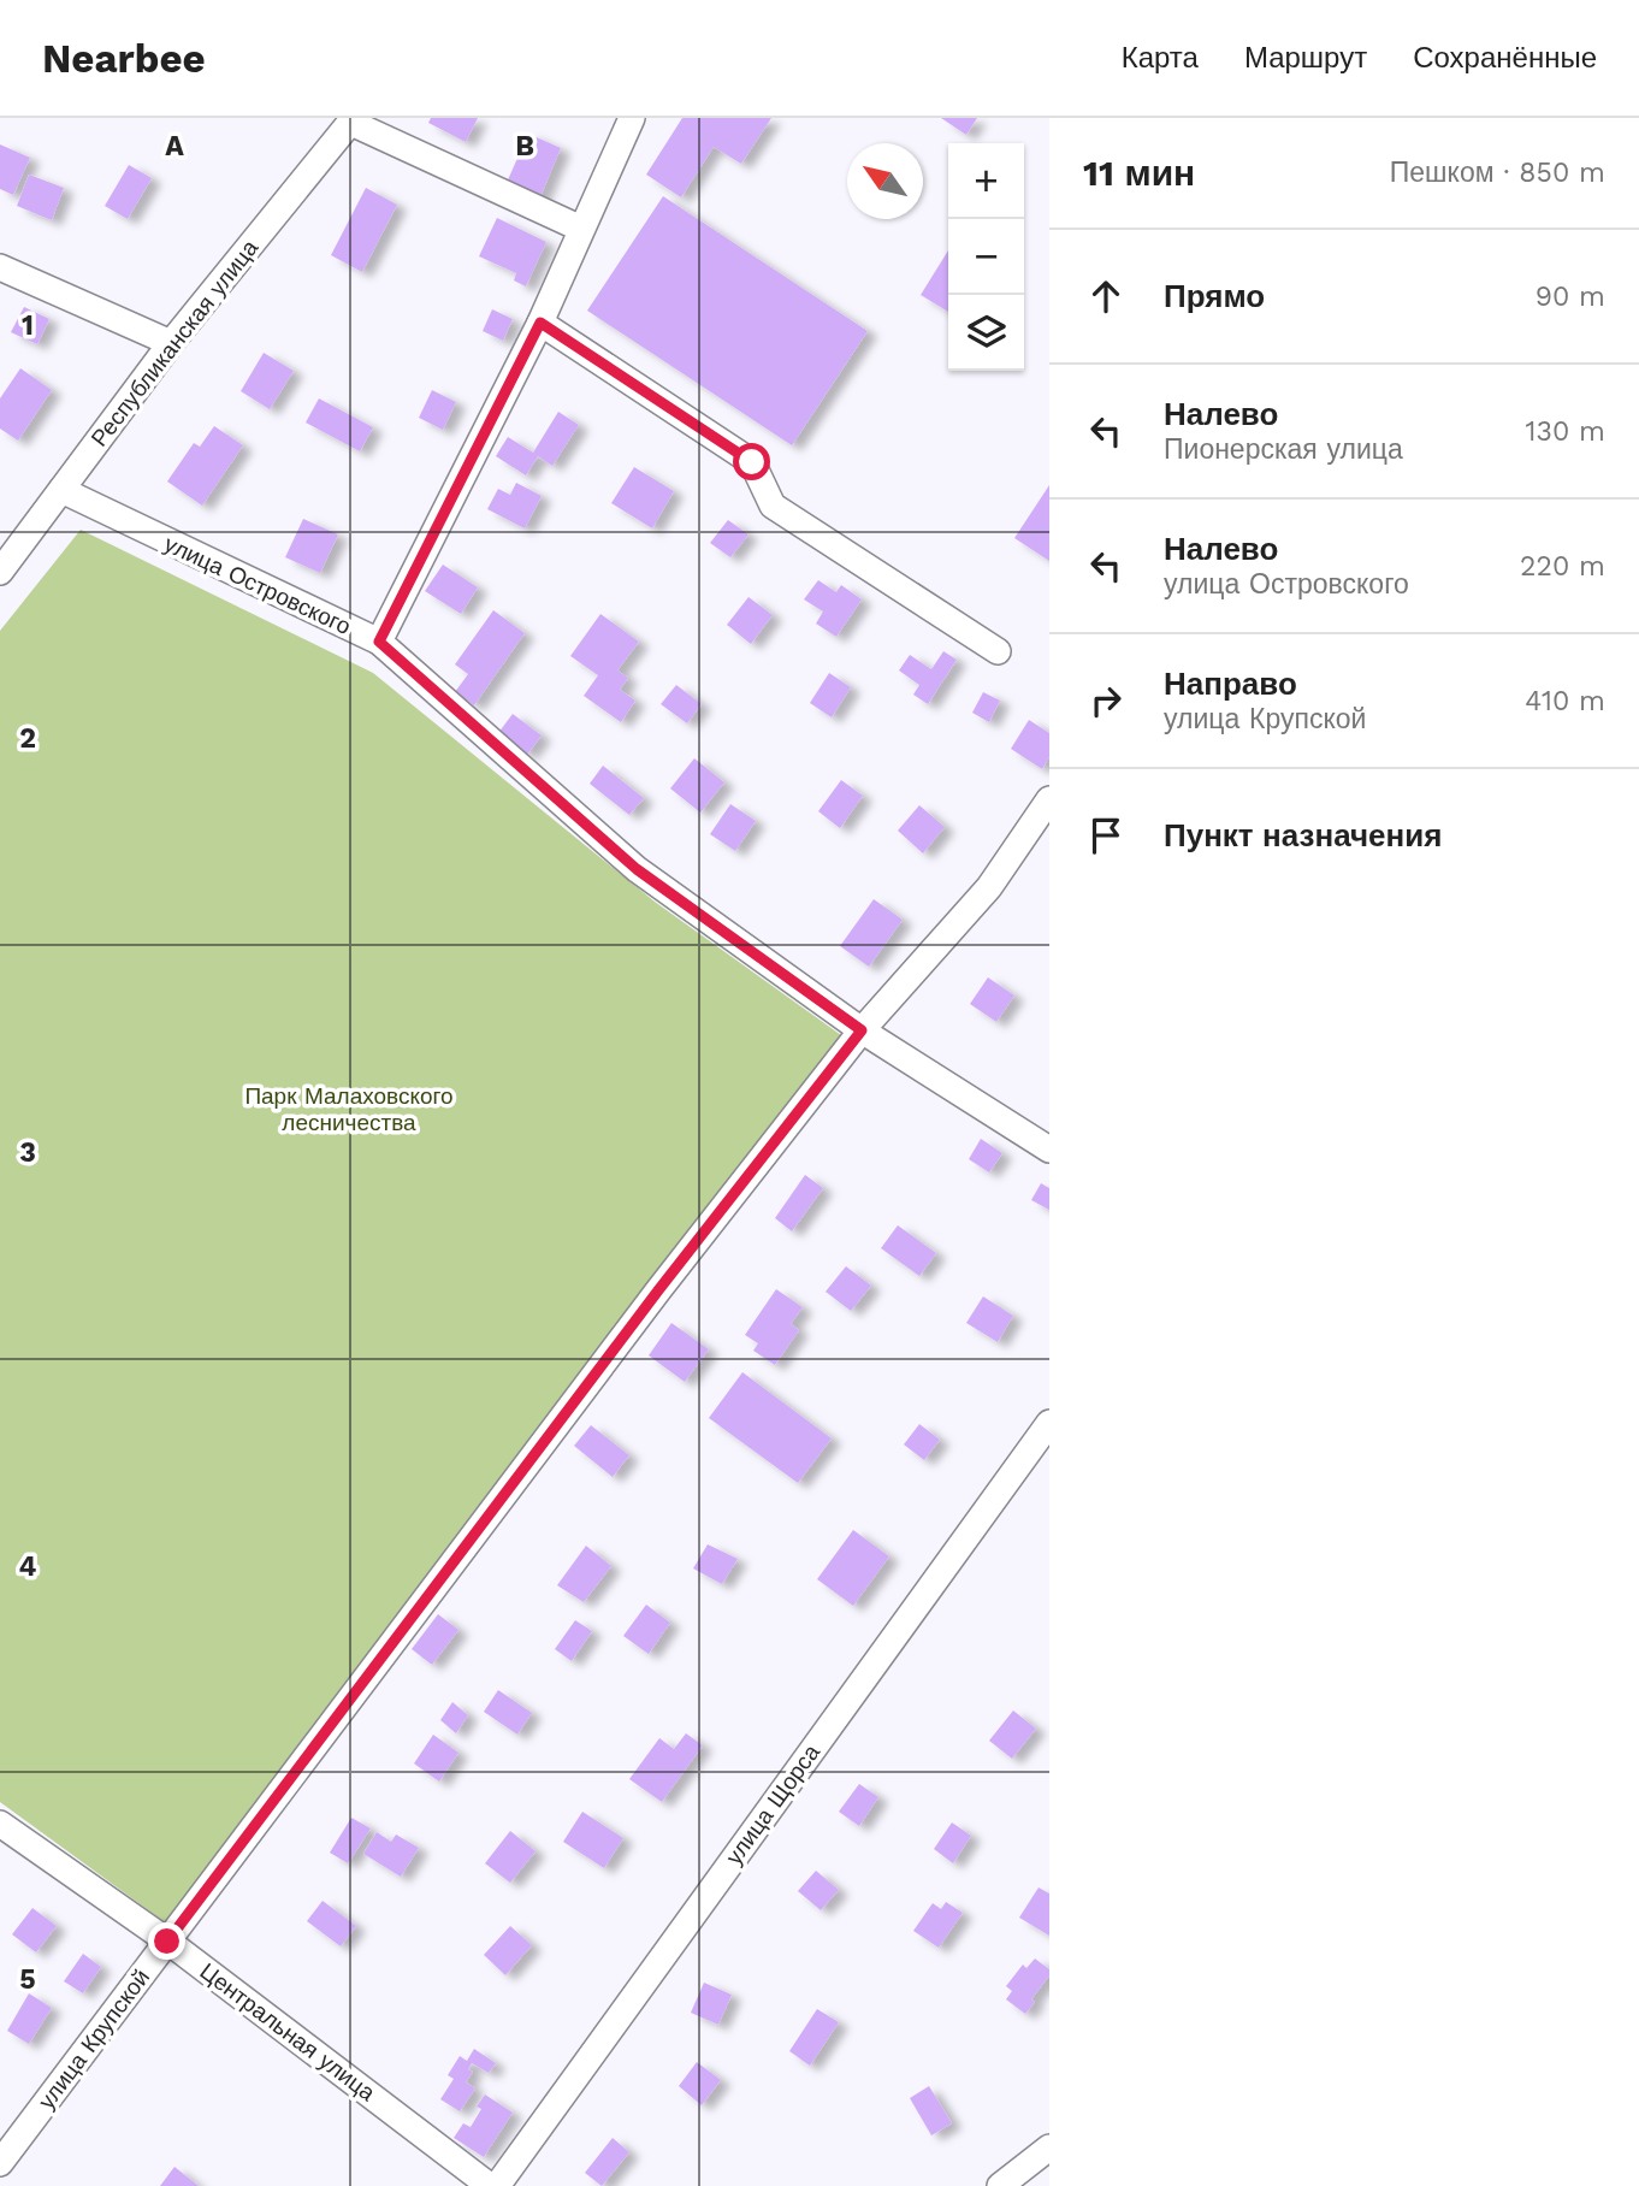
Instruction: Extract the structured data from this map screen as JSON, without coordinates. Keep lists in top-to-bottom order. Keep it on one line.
{"streets":{"street":["Республиканская улица","улица Островского","улица Щорса","Центральная улица","улица Крупской"]},"crossings":[["Республиканская улица","улица Островского"],["улица Островского","улица Крупской"],["Центральная улица","улица Крупской"]],"parks":["Парк Малаховского лесничества"],"north":"top left","page":{"header":"Nearbee","nav":["Карта","Маршрут","Сохранённые"],"heading":["11 мин","Пешком · 850 m"],"map_buttons":["+","−"],"list":[["Прямо","90 m"],["Налево","Пионерская улица","130 m"],["Налево","улица Островского","220 m"],["Направо","улица Крупской","410 m"],"Пункт назначения"]},"grid":{"columns":["A","B"],"rows":["1","2","3","4","5"]}}
